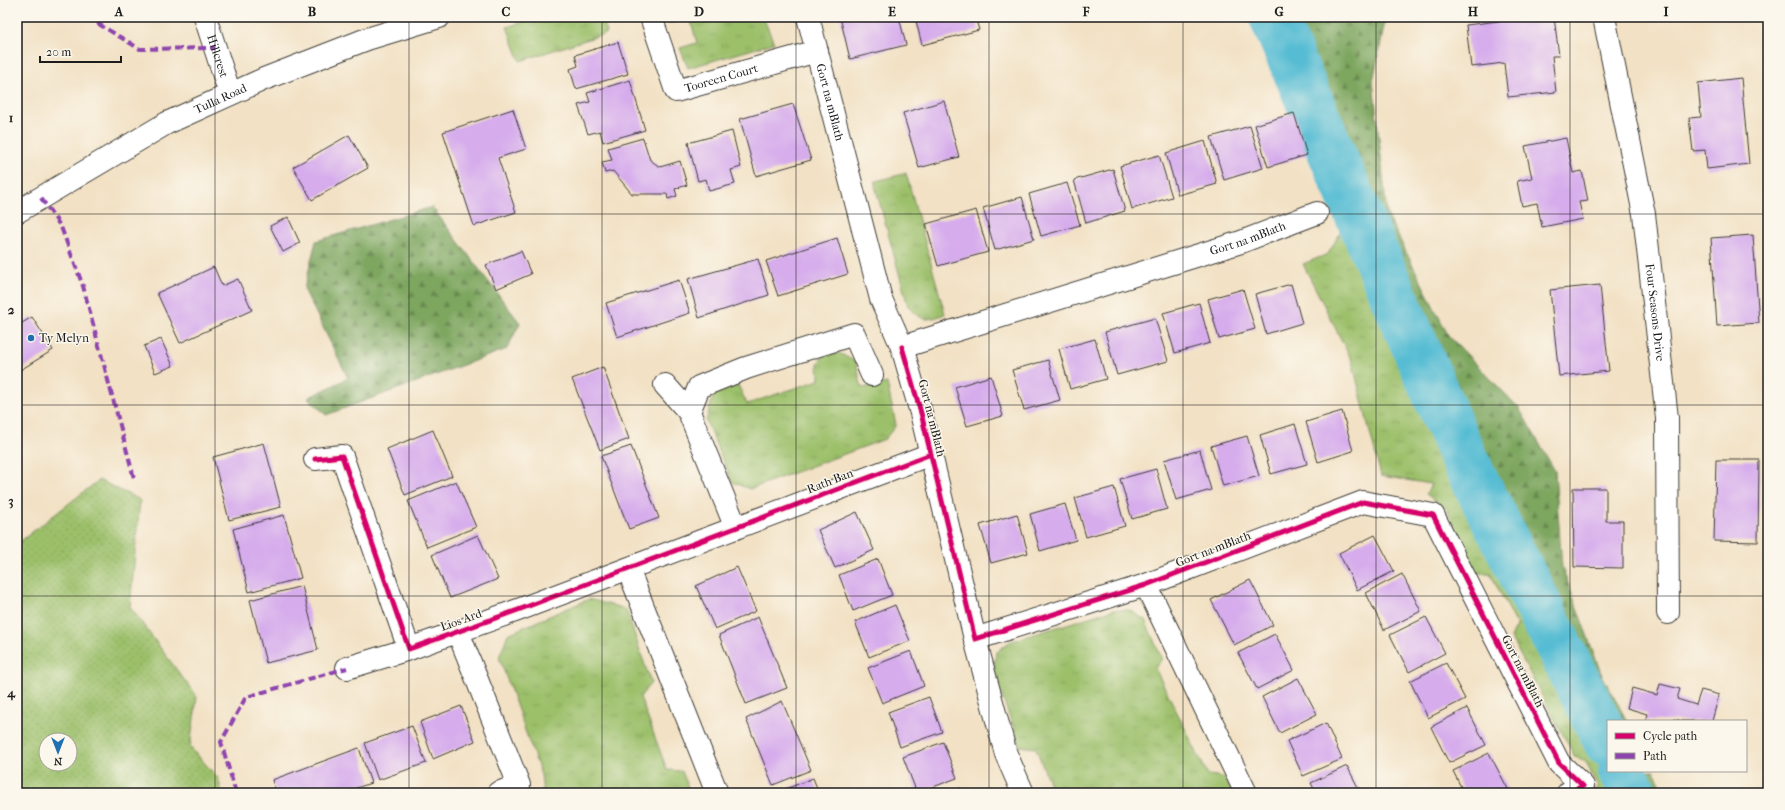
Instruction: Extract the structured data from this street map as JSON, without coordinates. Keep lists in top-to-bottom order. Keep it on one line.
{"streets":{"street":["Hillcrest","Tooreen Court","Tulla Road","Gort na mBlath","Four Seasons Drive","Rath Ban","Lios Ard"]},"crossings":[["Hillcrest","Tulla Road"],["Tooreen Court","Gort na mBlath"],["Gort na mBlath","Rath Ban"],["Rath Ban","Lios Ard"]],"places":["Ty Melyn"],"legend":["Cycle path","Path"],"scale_bar":"20 m","north":"bottom","grid":{"columns":["A","B","C","D","E","F","G","H","I"],"rows":["1","2","3","4"]}}
